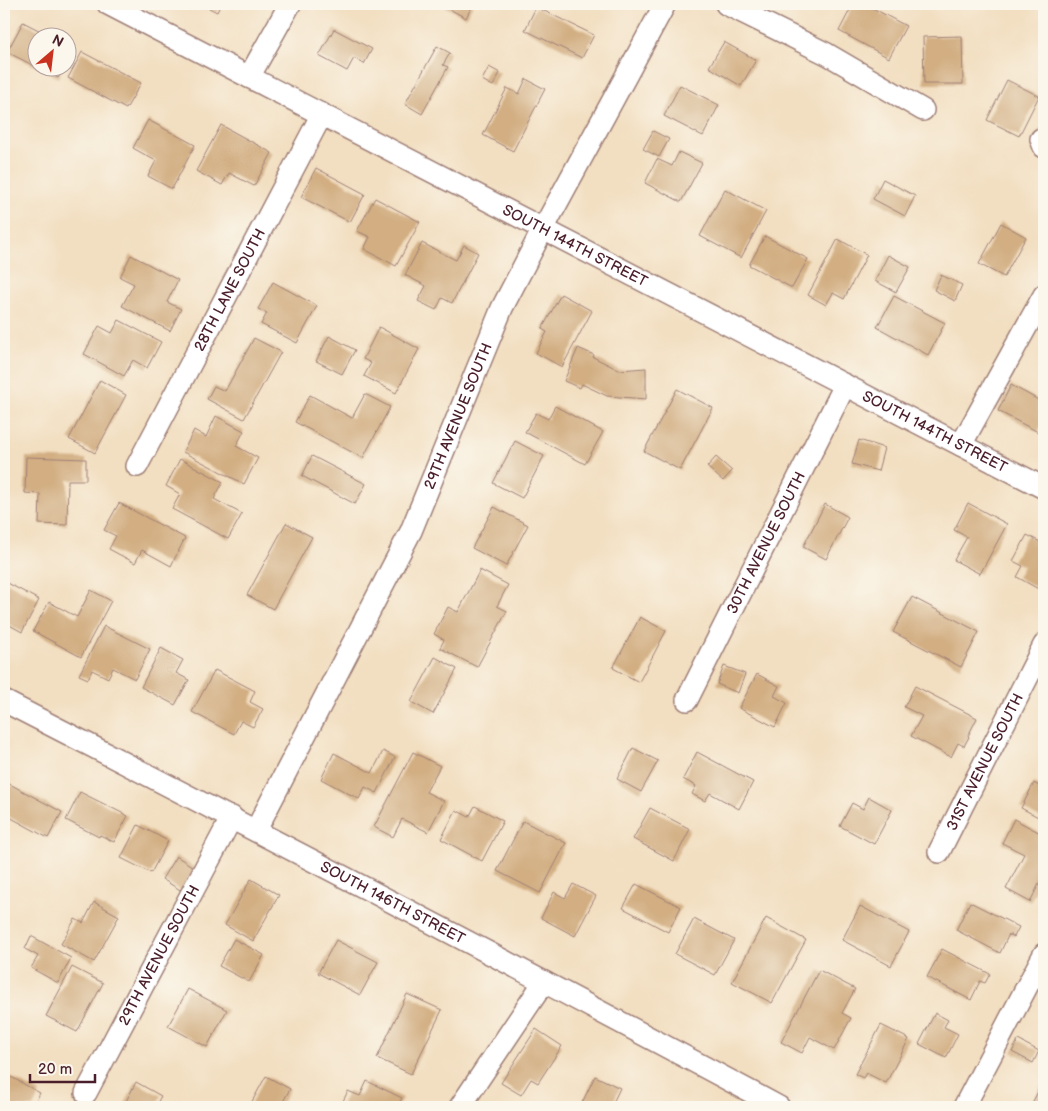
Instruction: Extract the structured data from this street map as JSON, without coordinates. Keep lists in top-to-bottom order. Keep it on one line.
{"streets":{"street":["SOUTH 144TH STREET","28TH LANE SOUTH","29TH AVENUE SOUTH","30TH AVENUE SOUTH","31ST AVENUE SOUTH","SOUTH 146TH STREET"]},"crossings":[["SOUTH 144TH STREET","28TH LANE SOUTH"],["SOUTH 144TH STREET","29TH AVENUE SOUTH"],["SOUTH 144TH STREET","30TH AVENUE SOUTH"],["29TH AVENUE SOUTH","SOUTH 146TH STREET"]],"scale_bar":"20 m","north":"top right"}
